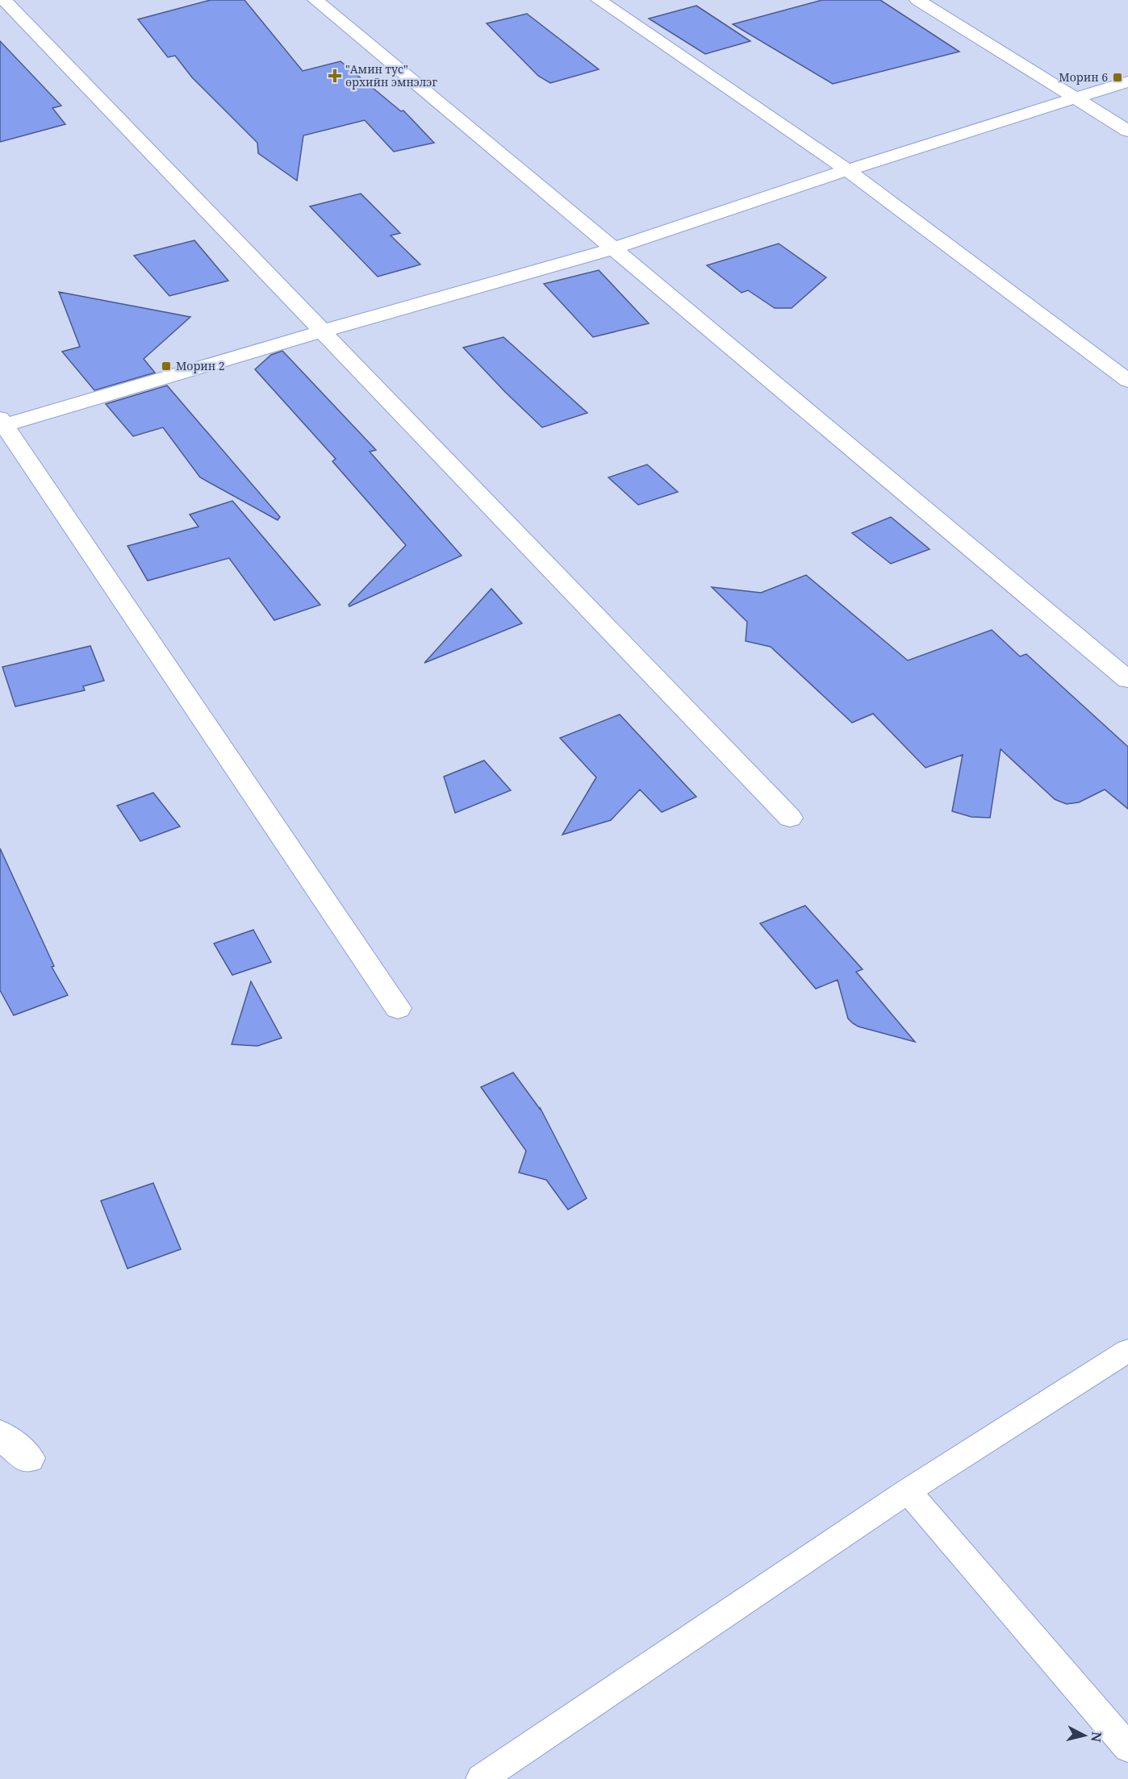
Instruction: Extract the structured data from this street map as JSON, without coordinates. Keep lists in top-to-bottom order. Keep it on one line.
{"places":{"health":["\"Амин тус\" өрхийн эмнэлэг"],"transit":["Морин 6","Морин 2"]},"north":"right"}
